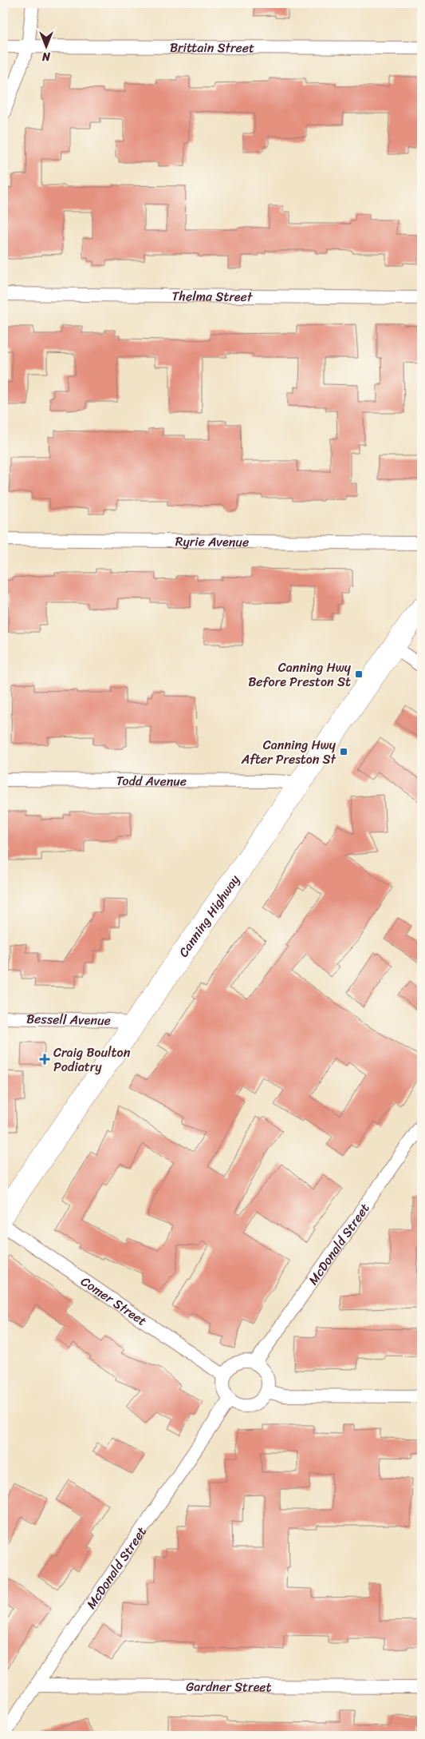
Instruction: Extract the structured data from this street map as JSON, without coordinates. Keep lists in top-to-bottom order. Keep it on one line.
{"streets":{"highway":["Canning Highway"],"street":["Brittain Street","Thelma Street","Ryrie Avenue","Todd Avenue","Bessell Avenue","McDonald Street","Comer Street","Gardner Street"]},"crossings":[["Todd Avenue","Canning Highway"],["Canning Highway","Bessell Avenue"],["McDonald Street","Comer Street"],["McDonald Street","Gardner Street"]],"places":{"transit":["Canning Hwy Before Preston St","Canning Hwy After Preston St"],"health":["Craig Boulton Podiatry"]},"north":"bottom"}
